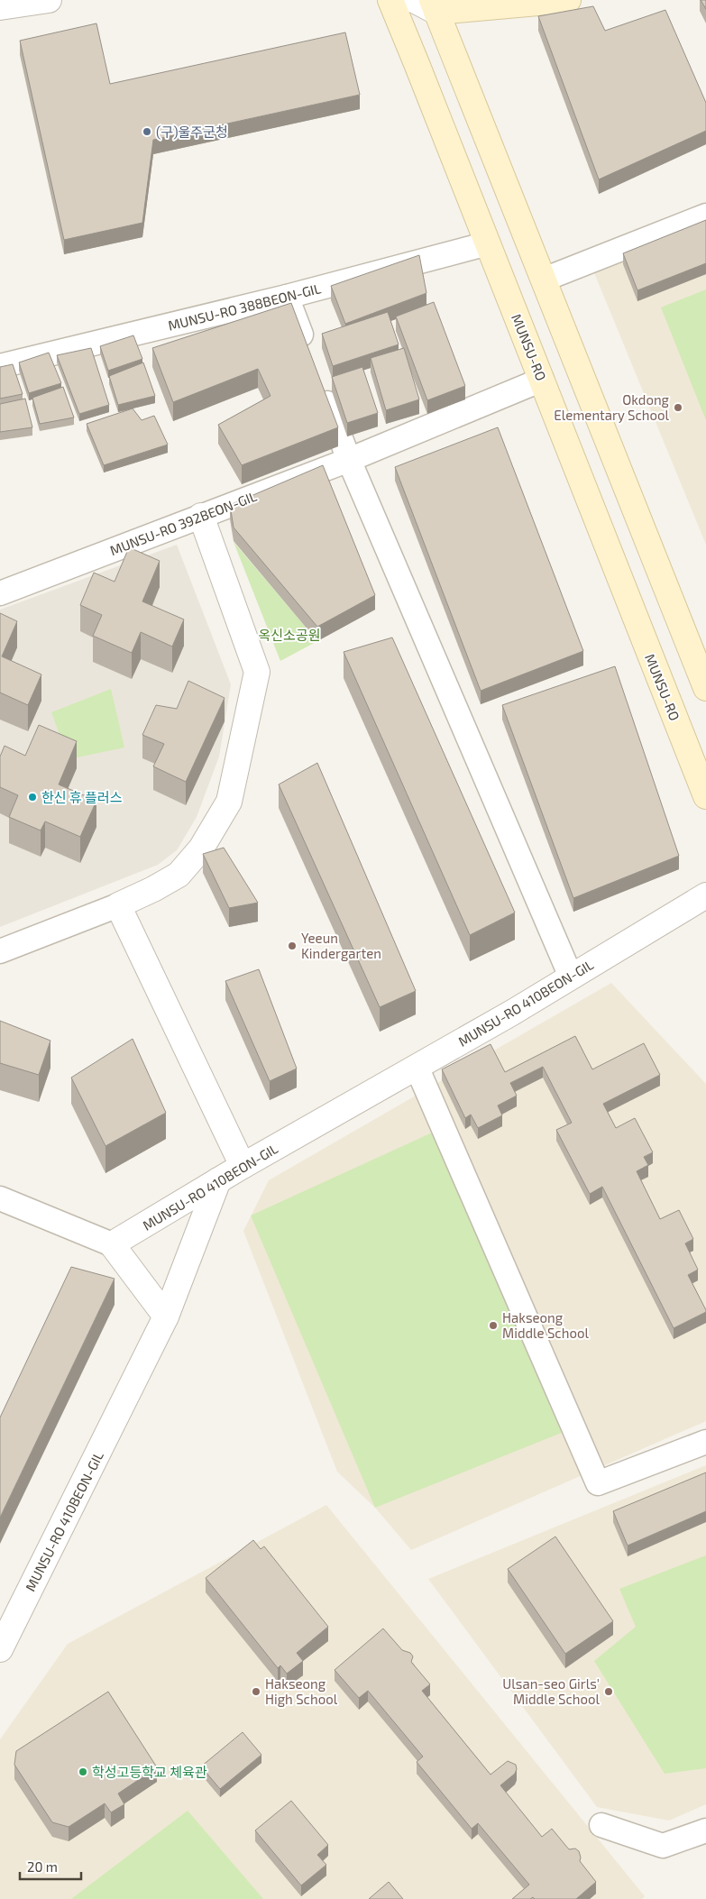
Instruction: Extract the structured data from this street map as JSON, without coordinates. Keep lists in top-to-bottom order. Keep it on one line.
{"streets":{"main road":["MUNSU-RO"],"street":["MUNSU-RO 388BEON-GIL","MUNSU-RO 392BEON-GIL","MUNSU-RO 410BEON-GIL"]},"crossings":[["MUNSU-RO 388BEON-GIL","MUNSU-RO"],["MUNSU-RO","MUNSU-RO 392BEON-GIL"]],"parks":["옥신소공원"],"places":["(구)울주군청","Okdong Elementary School","한신 휴 플러스","Yeeun Kindergarten","Hakseong Middle School","Hakseong High School","Ulsan-seo Girls' Middle School","학성고등학교 체육관"],"scale_bar":"20 m"}
